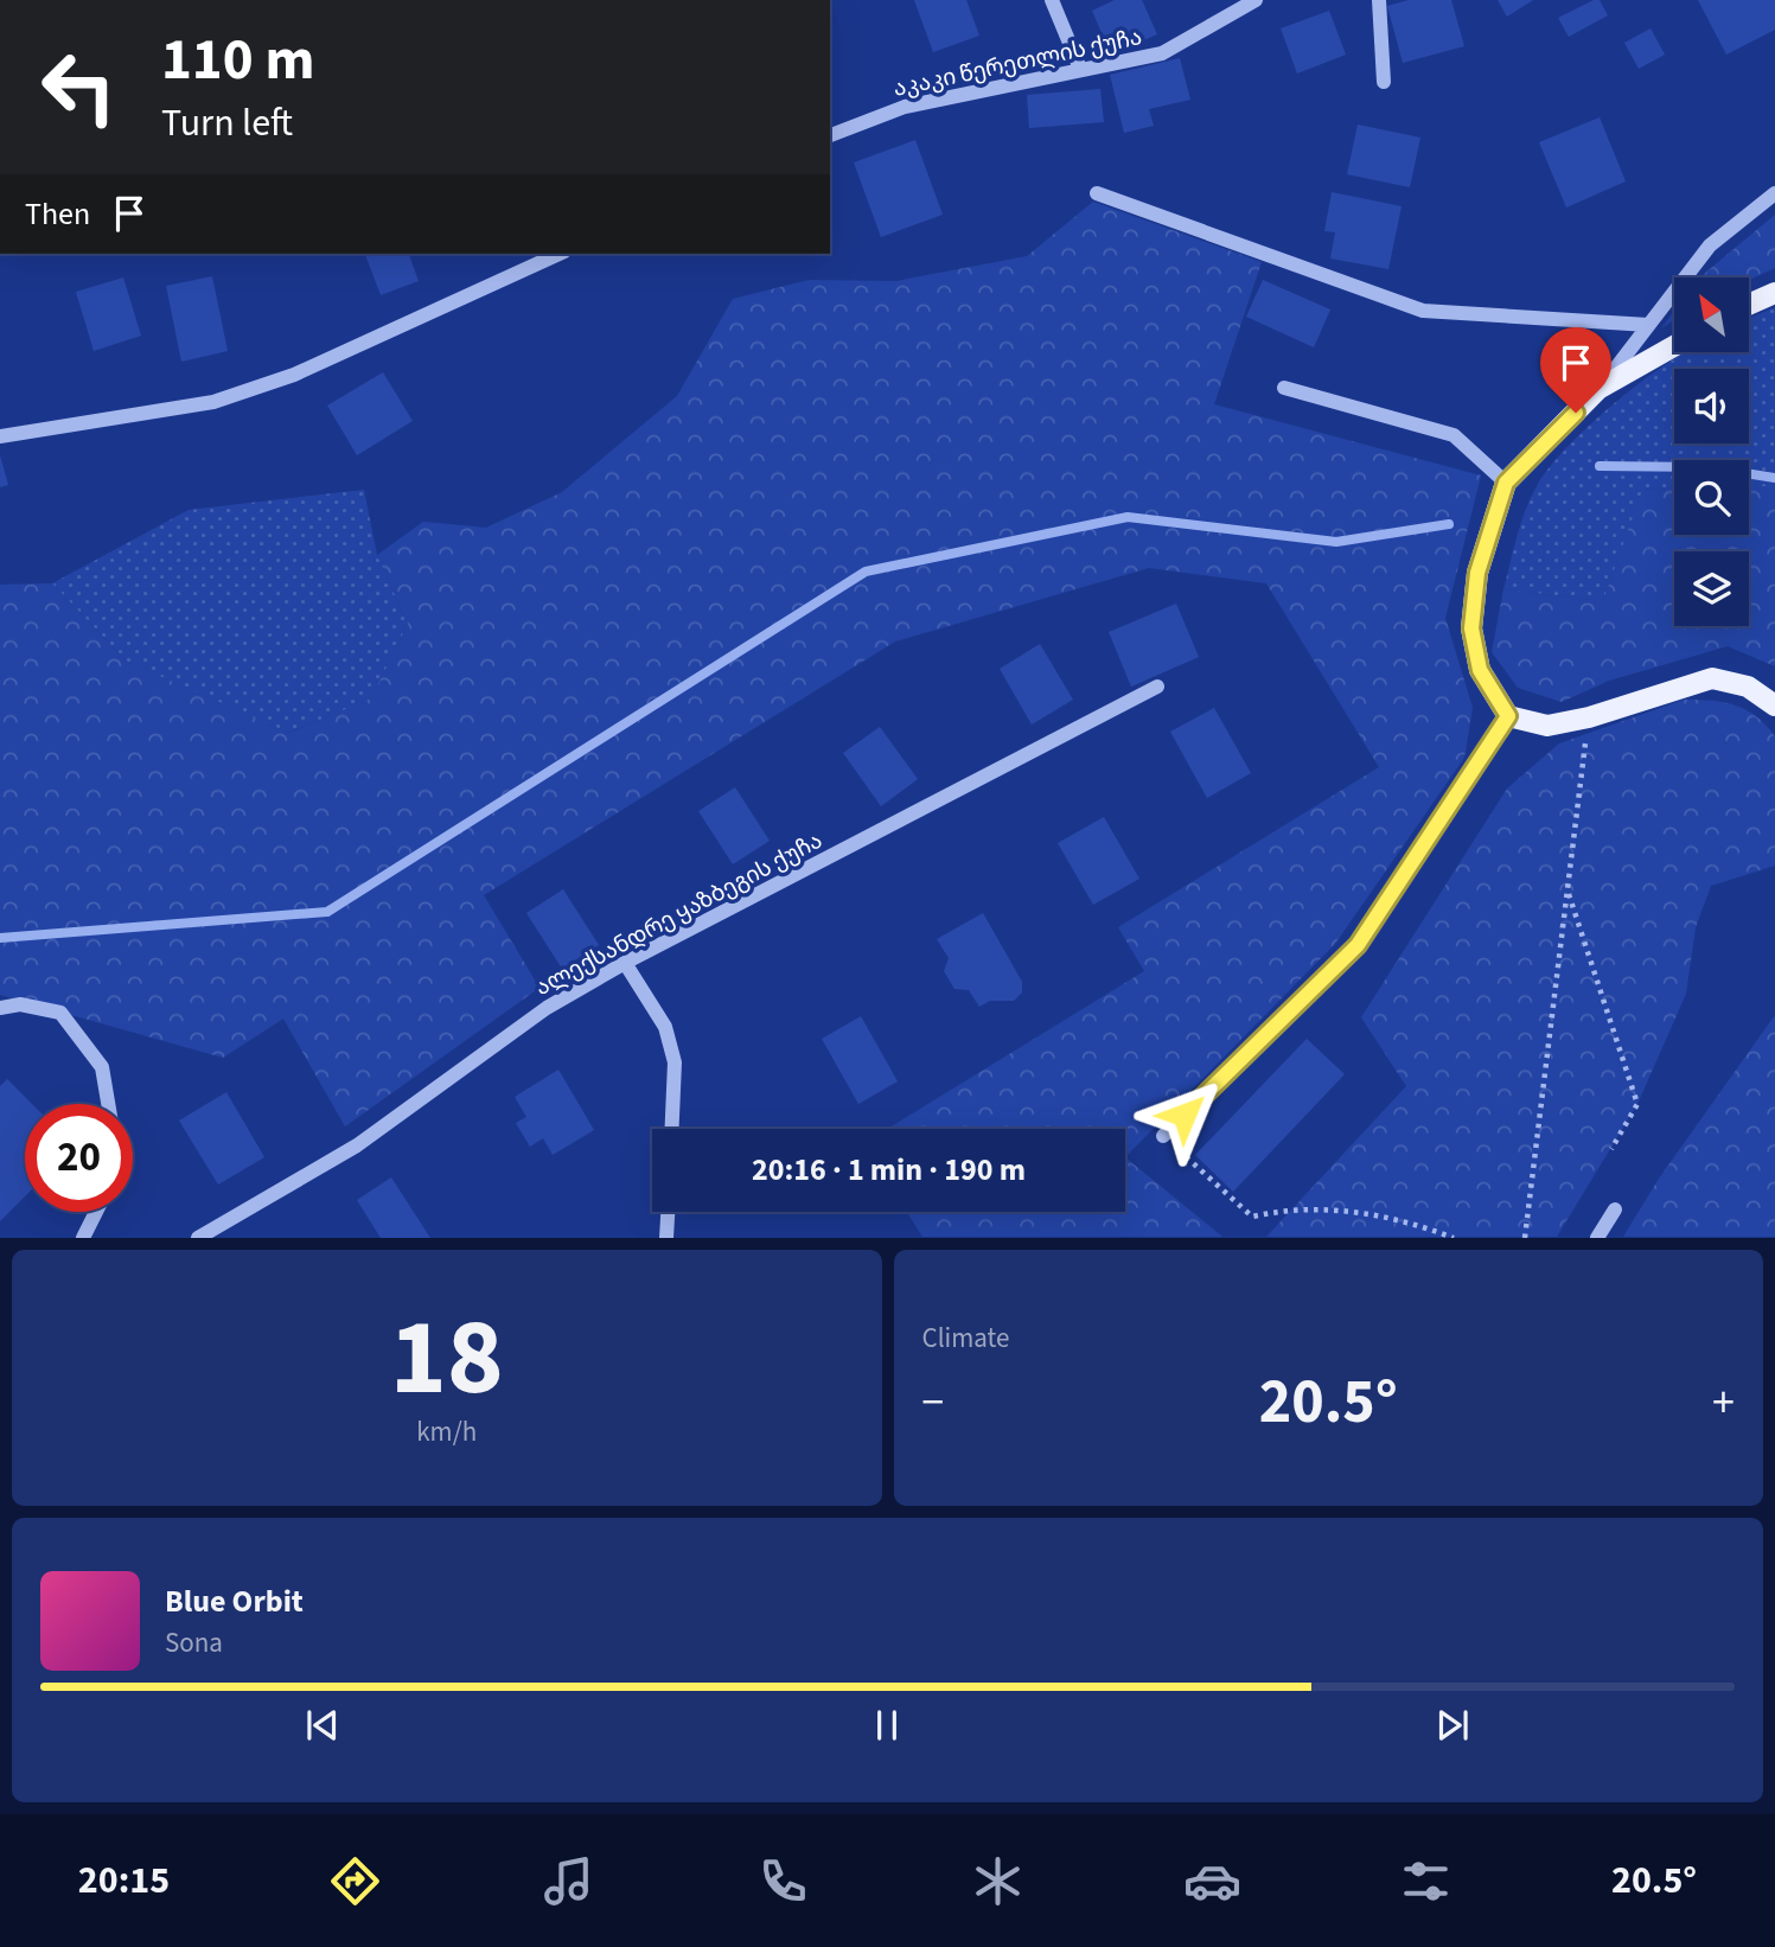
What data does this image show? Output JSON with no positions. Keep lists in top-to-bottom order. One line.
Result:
{"streets":{"street":["აკაკი წერეთლის ქუჩა","ალექსანდრე ყაზბეგის ქუჩა"]},"north":"top left","page":{"turn":["110 m","Turn left"],"then":"Then","limit":"20","trip":"20:16 · 1 min · 190 m","tile":[["18","km/h"],"Climate"],"heat":["−","20.5°","+"],"song":["Blue Orbit","Sona"],"tabs":["20:15","20.5°"]}}
